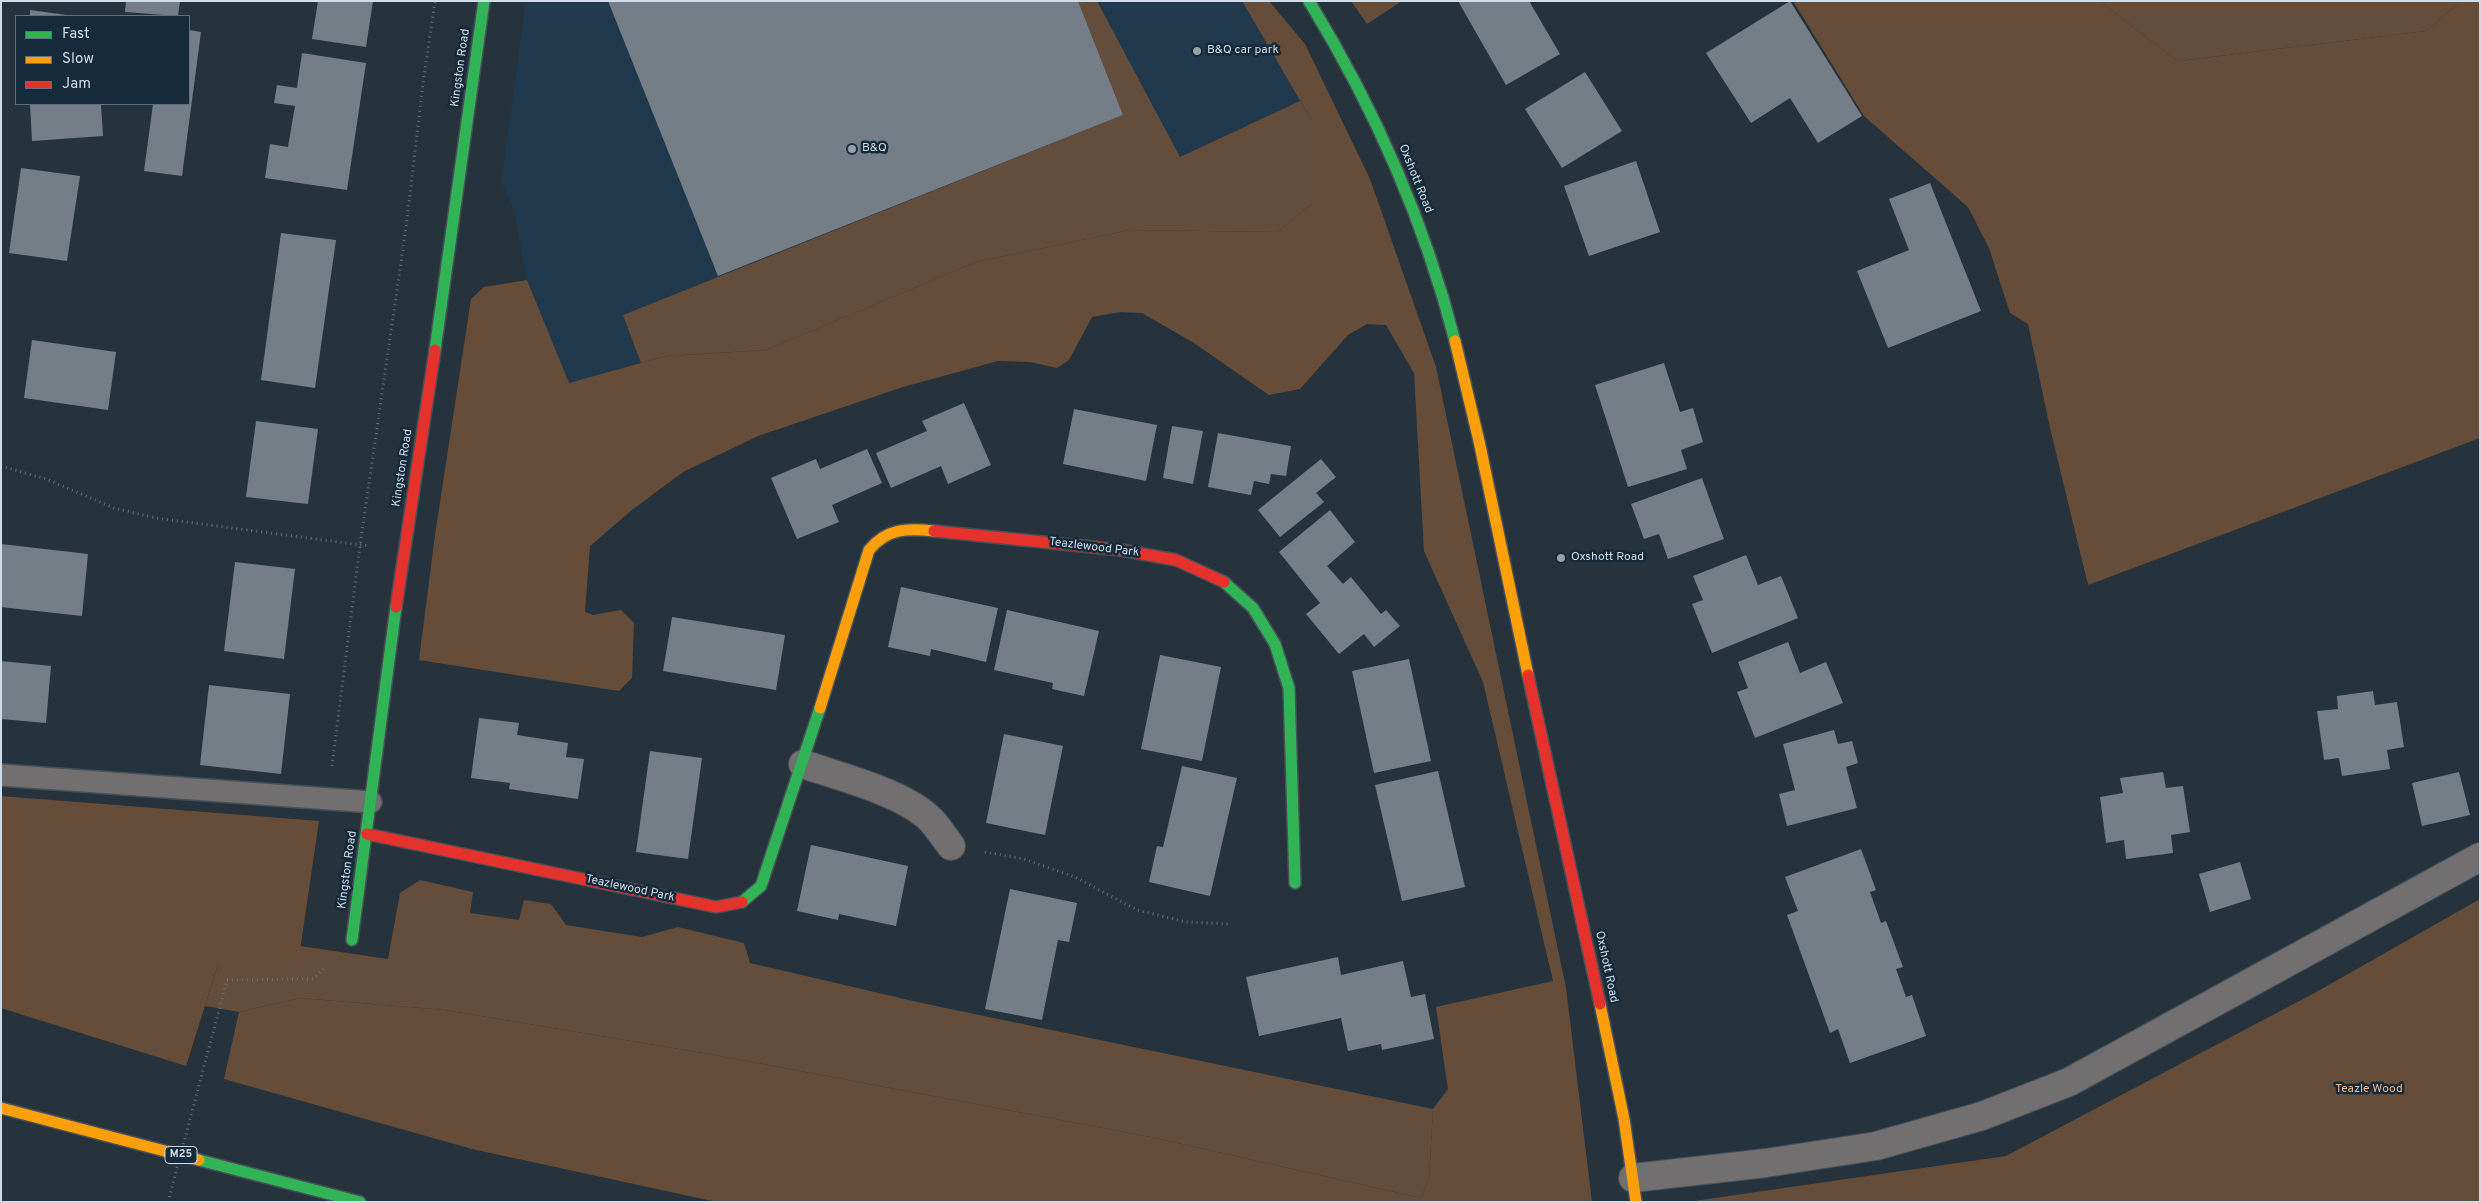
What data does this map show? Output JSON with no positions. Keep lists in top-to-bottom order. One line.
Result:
{"streets":{"main road":["Kingston Road","Oxshott Road","Teazlewood Park","M25"]},"crossings":[["Kingston Road","Teazlewood Park"]],"parks":["Teazle Wood"],"places":["B&Q car park","B&Q","Oxshott Road"],"legend":["Fast","Slow","Jam"]}
